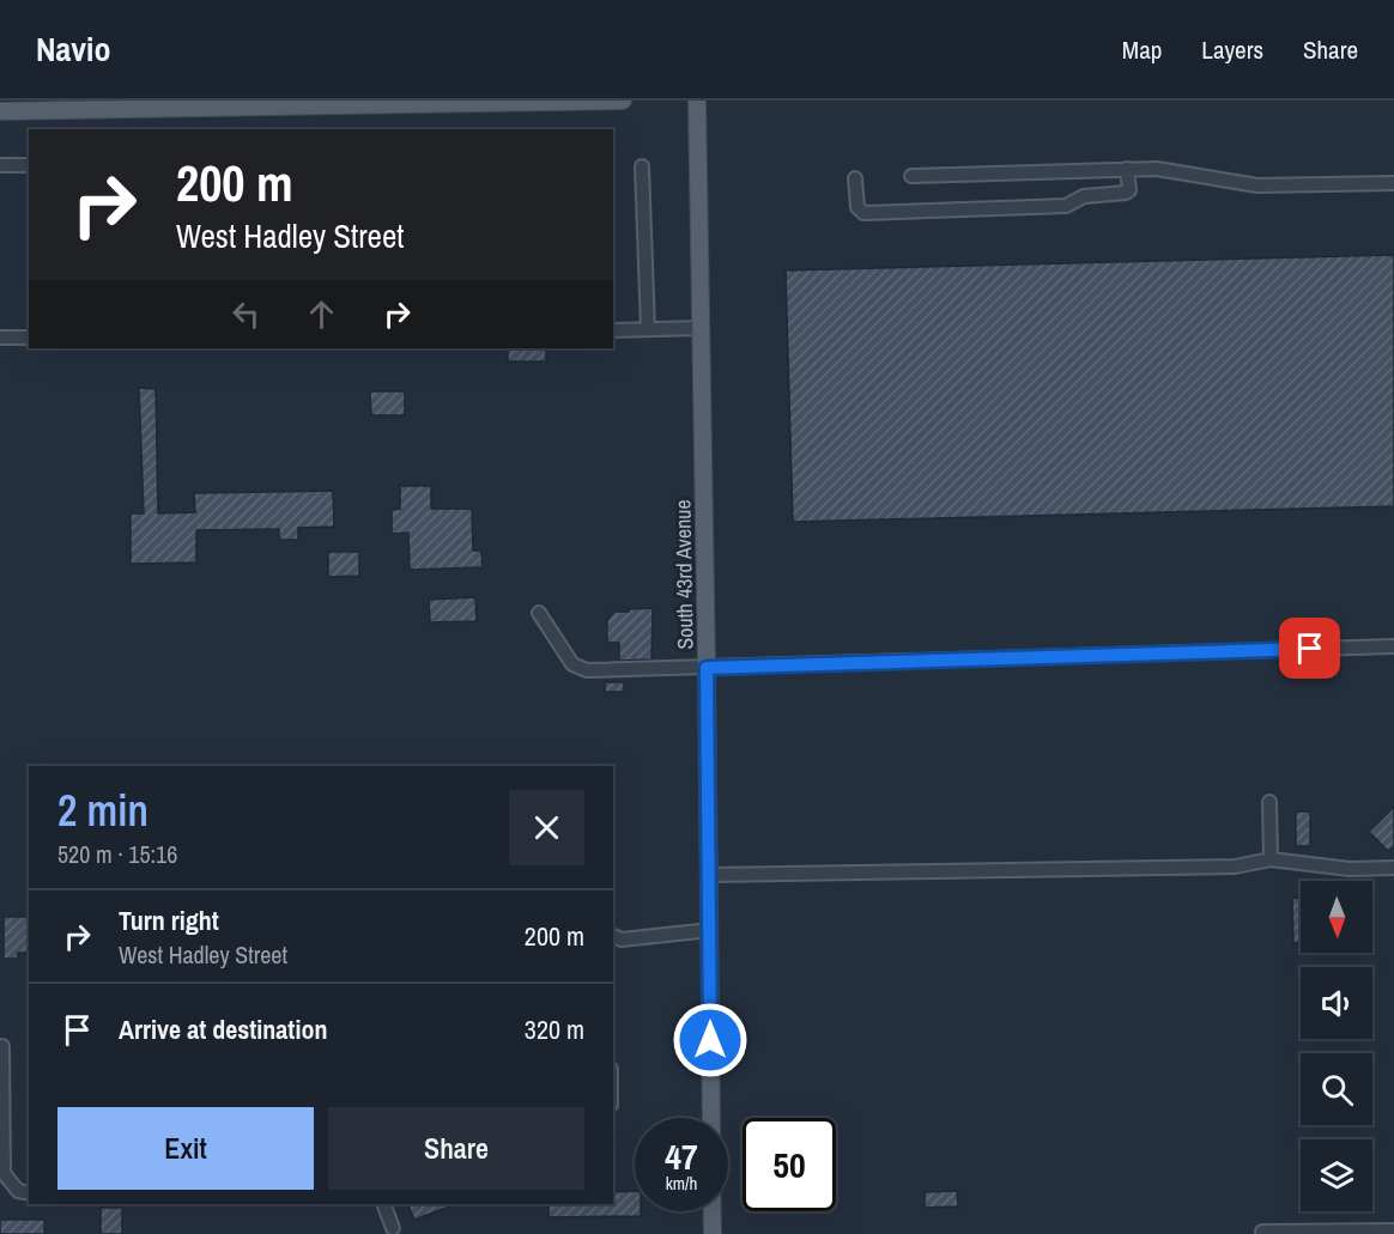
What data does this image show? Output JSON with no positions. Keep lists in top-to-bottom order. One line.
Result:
{"streets":{"main road":["South 43rd Avenue"]},"north":"bottom","page":{"header":"Navio","nav":["Map","Layers","Share"],"turn":["200 m","West Hadley Street"],"heading":["2 min","520 m · 15:16"],"list":[{"name":"Turn right","note":"West Hadley Street","value":"200 m"},{"name":"Arrive at destination","value":"320 m"}],"buttons":["Exit","Share"],"speed":"47 km/h","limit":"50"}}
